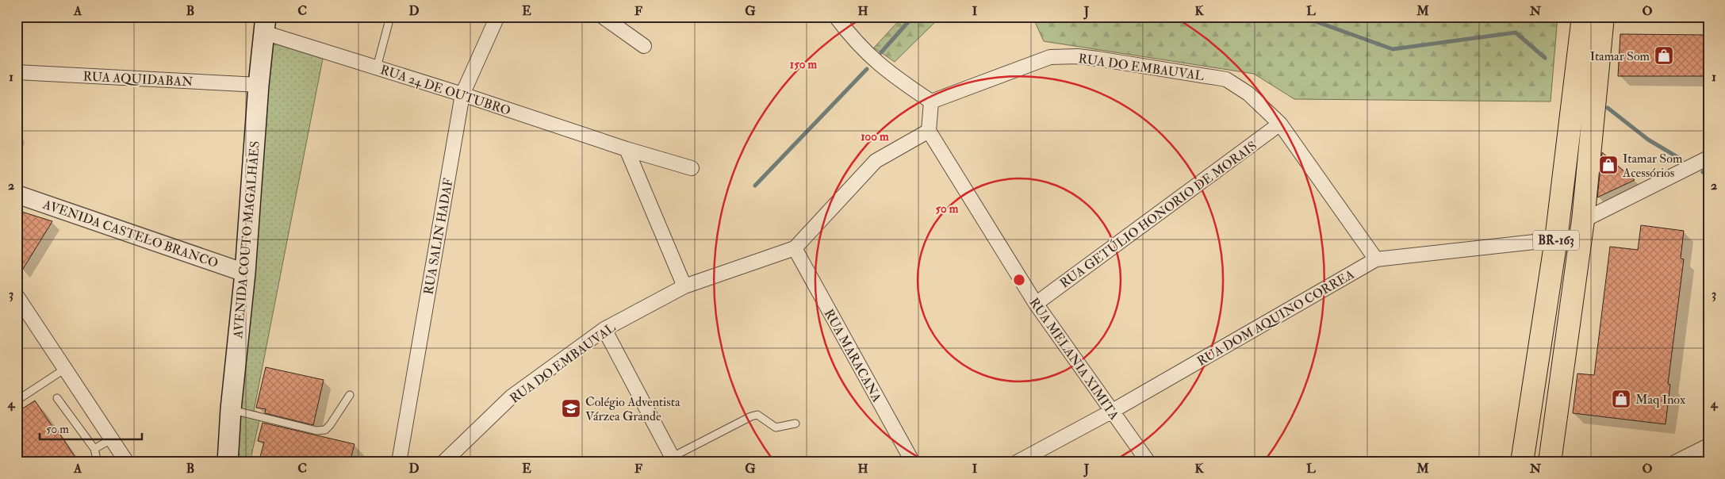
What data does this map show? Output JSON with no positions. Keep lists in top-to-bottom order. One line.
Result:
{"streets":{"main road":["AVENIDA COUTO MAGALHÃES","BR-163"],"street":["RUA DO EMBAUVAL","RUA AQUIDABAN","RUA 24 DE OUTUBRO","RUA GETÚLIO HONORIO DE MORAIS","AVENIDA CASTELO BRANCO","RUA SALIN HADAF","RUA DOM AQUINO CORREA","RUA MARACANA","RUA MELANIA XIMITA"]},"crossings":[["RUA DO EMBAUVAL","RUA GETÚLIO HONORIO DE MORAIS"],["RUA DO EMBAUVAL","RUA DOM AQUINO CORREA"],["RUA DO EMBAUVAL","RUA MARACANA"],["RUA DO EMBAUVAL","RUA MELANIA XIMITA"],["RUA AQUIDABAN","AVENIDA COUTO MAGALHÃES"],["RUA 24 DE OUTUBRO","RUA SALIN HADAF"],["RUA 24 DE OUTUBRO","AVENIDA COUTO MAGALHÃES"],["RUA GETÚLIO HONORIO DE MORAIS","RUA MELANIA XIMITA"],["AVENIDA CASTELO BRANCO","AVENIDA COUTO MAGALHÃES"],["BR-163","RUA DOM AQUINO CORREA"],["RUA DOM AQUINO CORREA","RUA MELANIA XIMITA"]],"places":{"shop":["Itamar Som","Itamar Som Acessórios","Maq Inox"],"school or university":["Colégio Adventista Várzea Grande"]},"scale_bar":"50 m","grid":{"columns":["A","B","C","D","E","F","G","H","I","J","K","L","M","N","O"],"rows":["1","2","3","4"]},"rings":["150 m","100 m","50 m"]}
